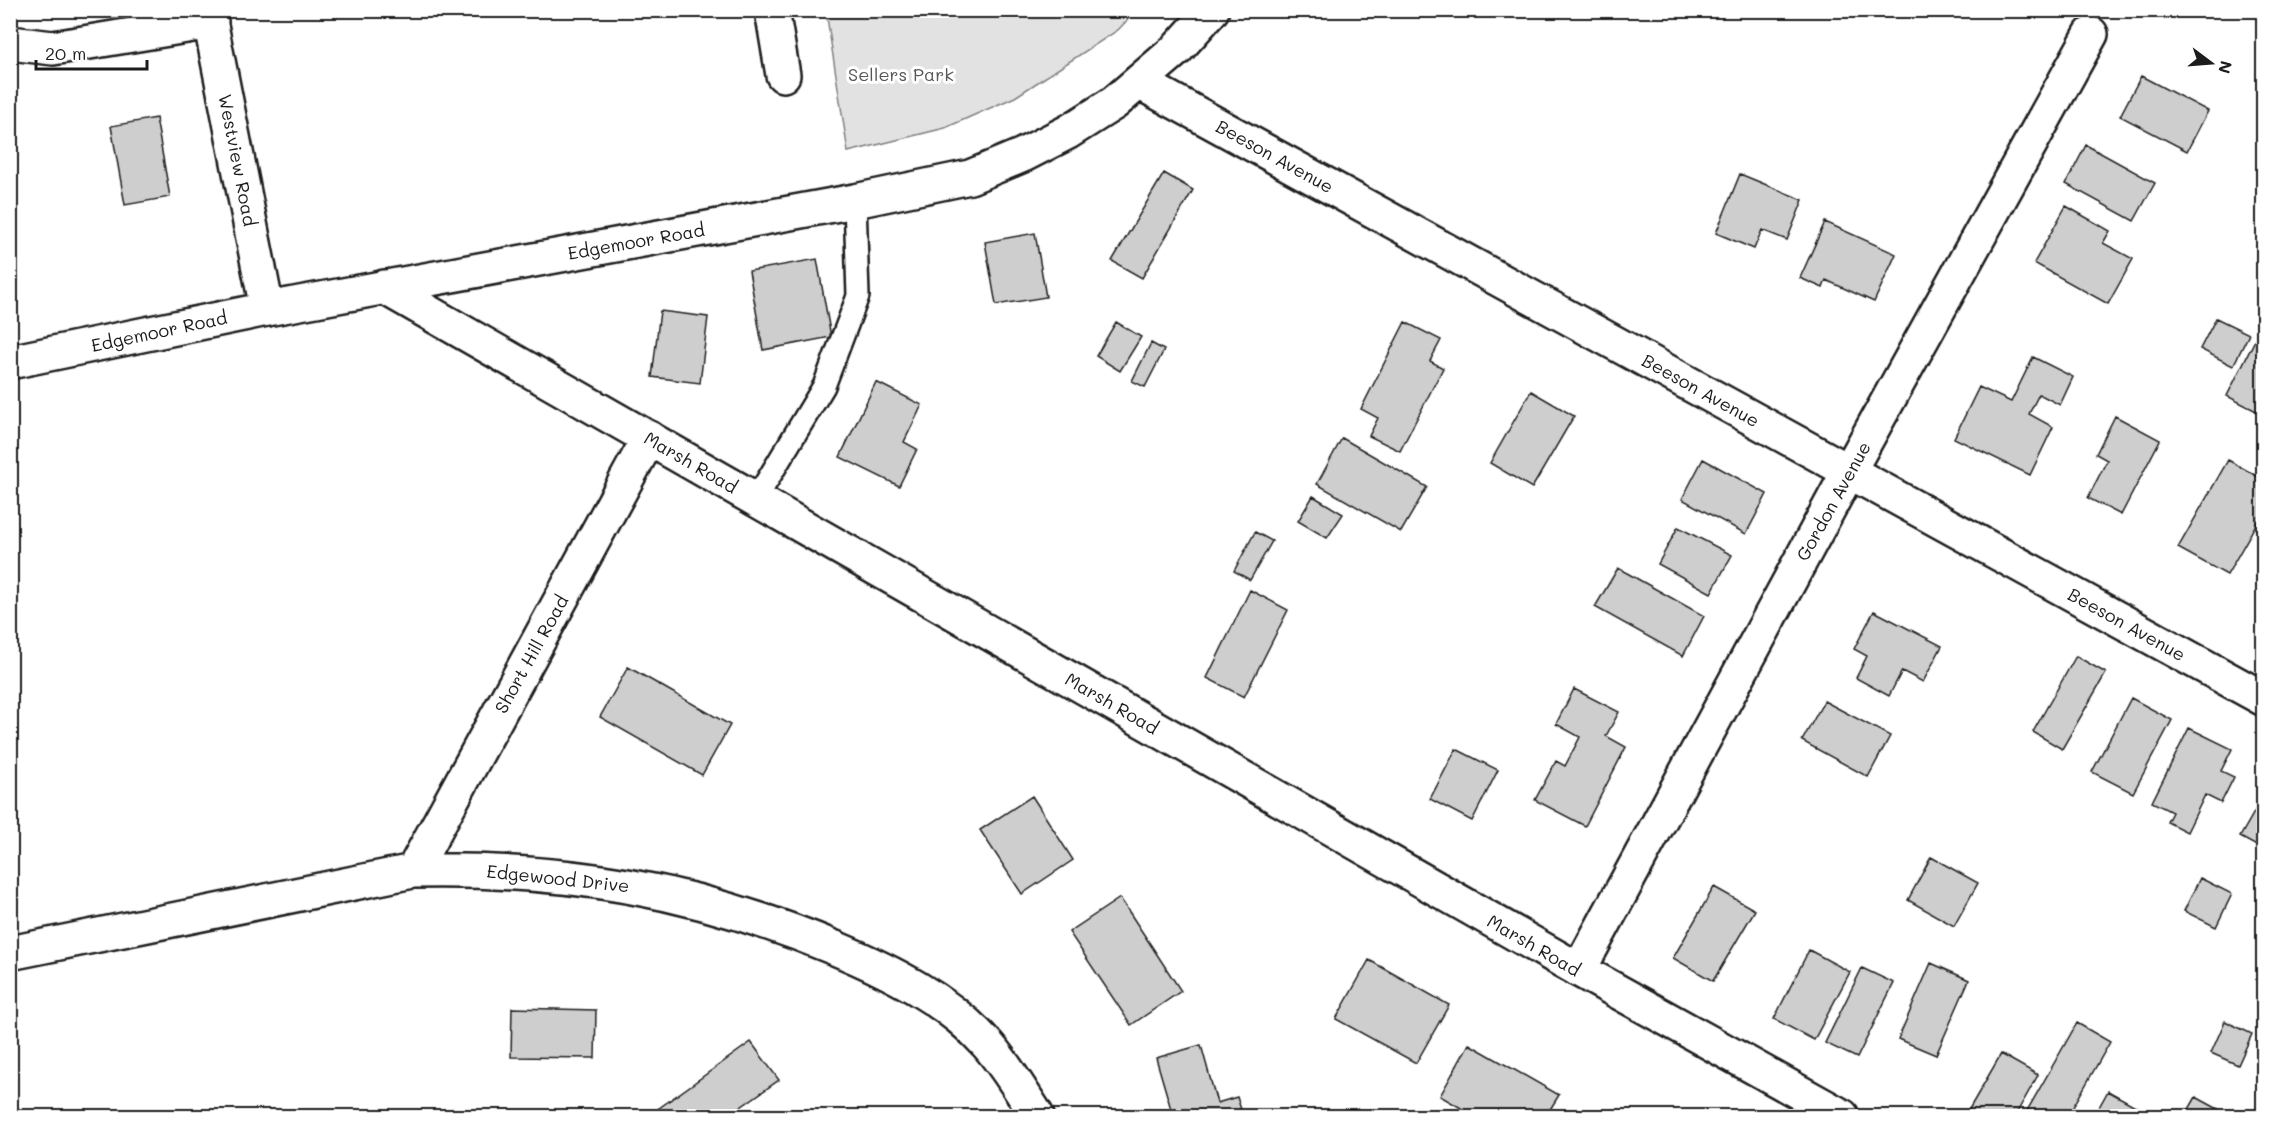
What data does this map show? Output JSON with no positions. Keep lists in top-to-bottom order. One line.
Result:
{"streets":{"street":["Beeson Avenue","Westview Road","Edgemoor Road","Marsh Road","Gordon Avenue","Short Hill Road","Edgewood Drive"]},"crossings":[["Beeson Avenue","Edgemoor Road"],["Beeson Avenue","Gordon Avenue"],["Westview Road","Edgemoor Road"],["Edgemoor Road","Marsh Road"],["Marsh Road","Gordon Avenue"],["Marsh Road","Short Hill Road"],["Short Hill Road","Edgewood Drive"]],"parks":["Sellers Park"],"scale_bar":"20 m","north":"right"}
